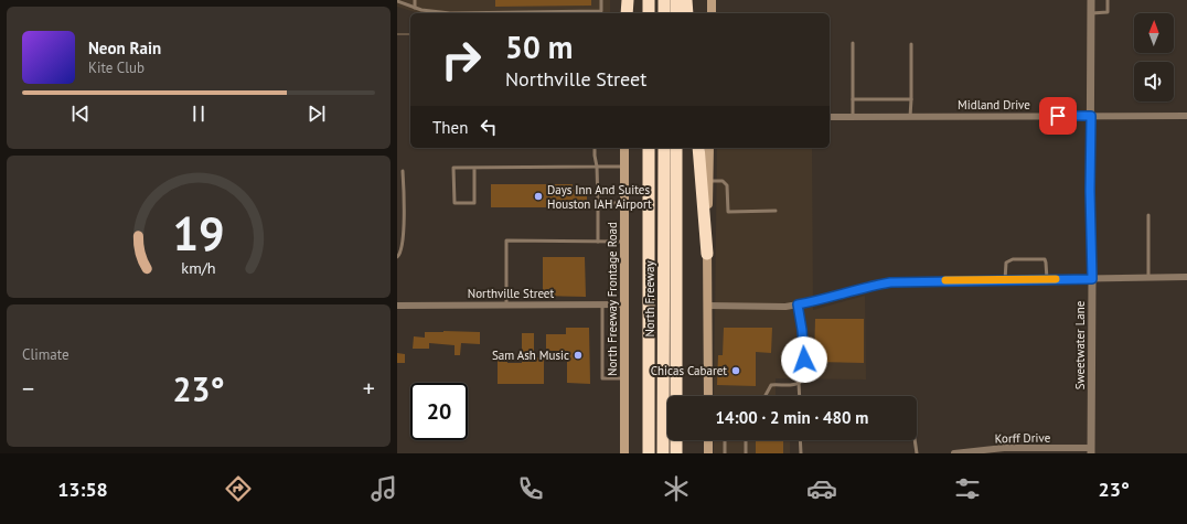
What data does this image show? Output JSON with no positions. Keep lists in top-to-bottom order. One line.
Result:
{"streets":{"highway":["North Freeway"],"main road":["North Freeway Frontage Road"],"street":["Midland Drive","Northville Street","Sweetwater Lane","Korff Drive"]},"crossings":[["Midland Drive","Sweetwater Lane"],["Northville Street","North Freeway Frontage Road"],["Sweetwater Lane","Korff Drive"]],"places":["Days Inn And Suites Houston IAH Airport","Sam Ash Music","Chicas Cabaret"],"north":"top","page":{"turn":["50 m","Northville Street"],"song":["Neon Rain","Kite Club"],"then":"Then","tile":"Climate","heat":["−","23°","+"],"limit":"20","trip":"14:00 · 2 min · 480 m","tabs":["13:58","23°"],"gauge":["19","km/h"]}}
